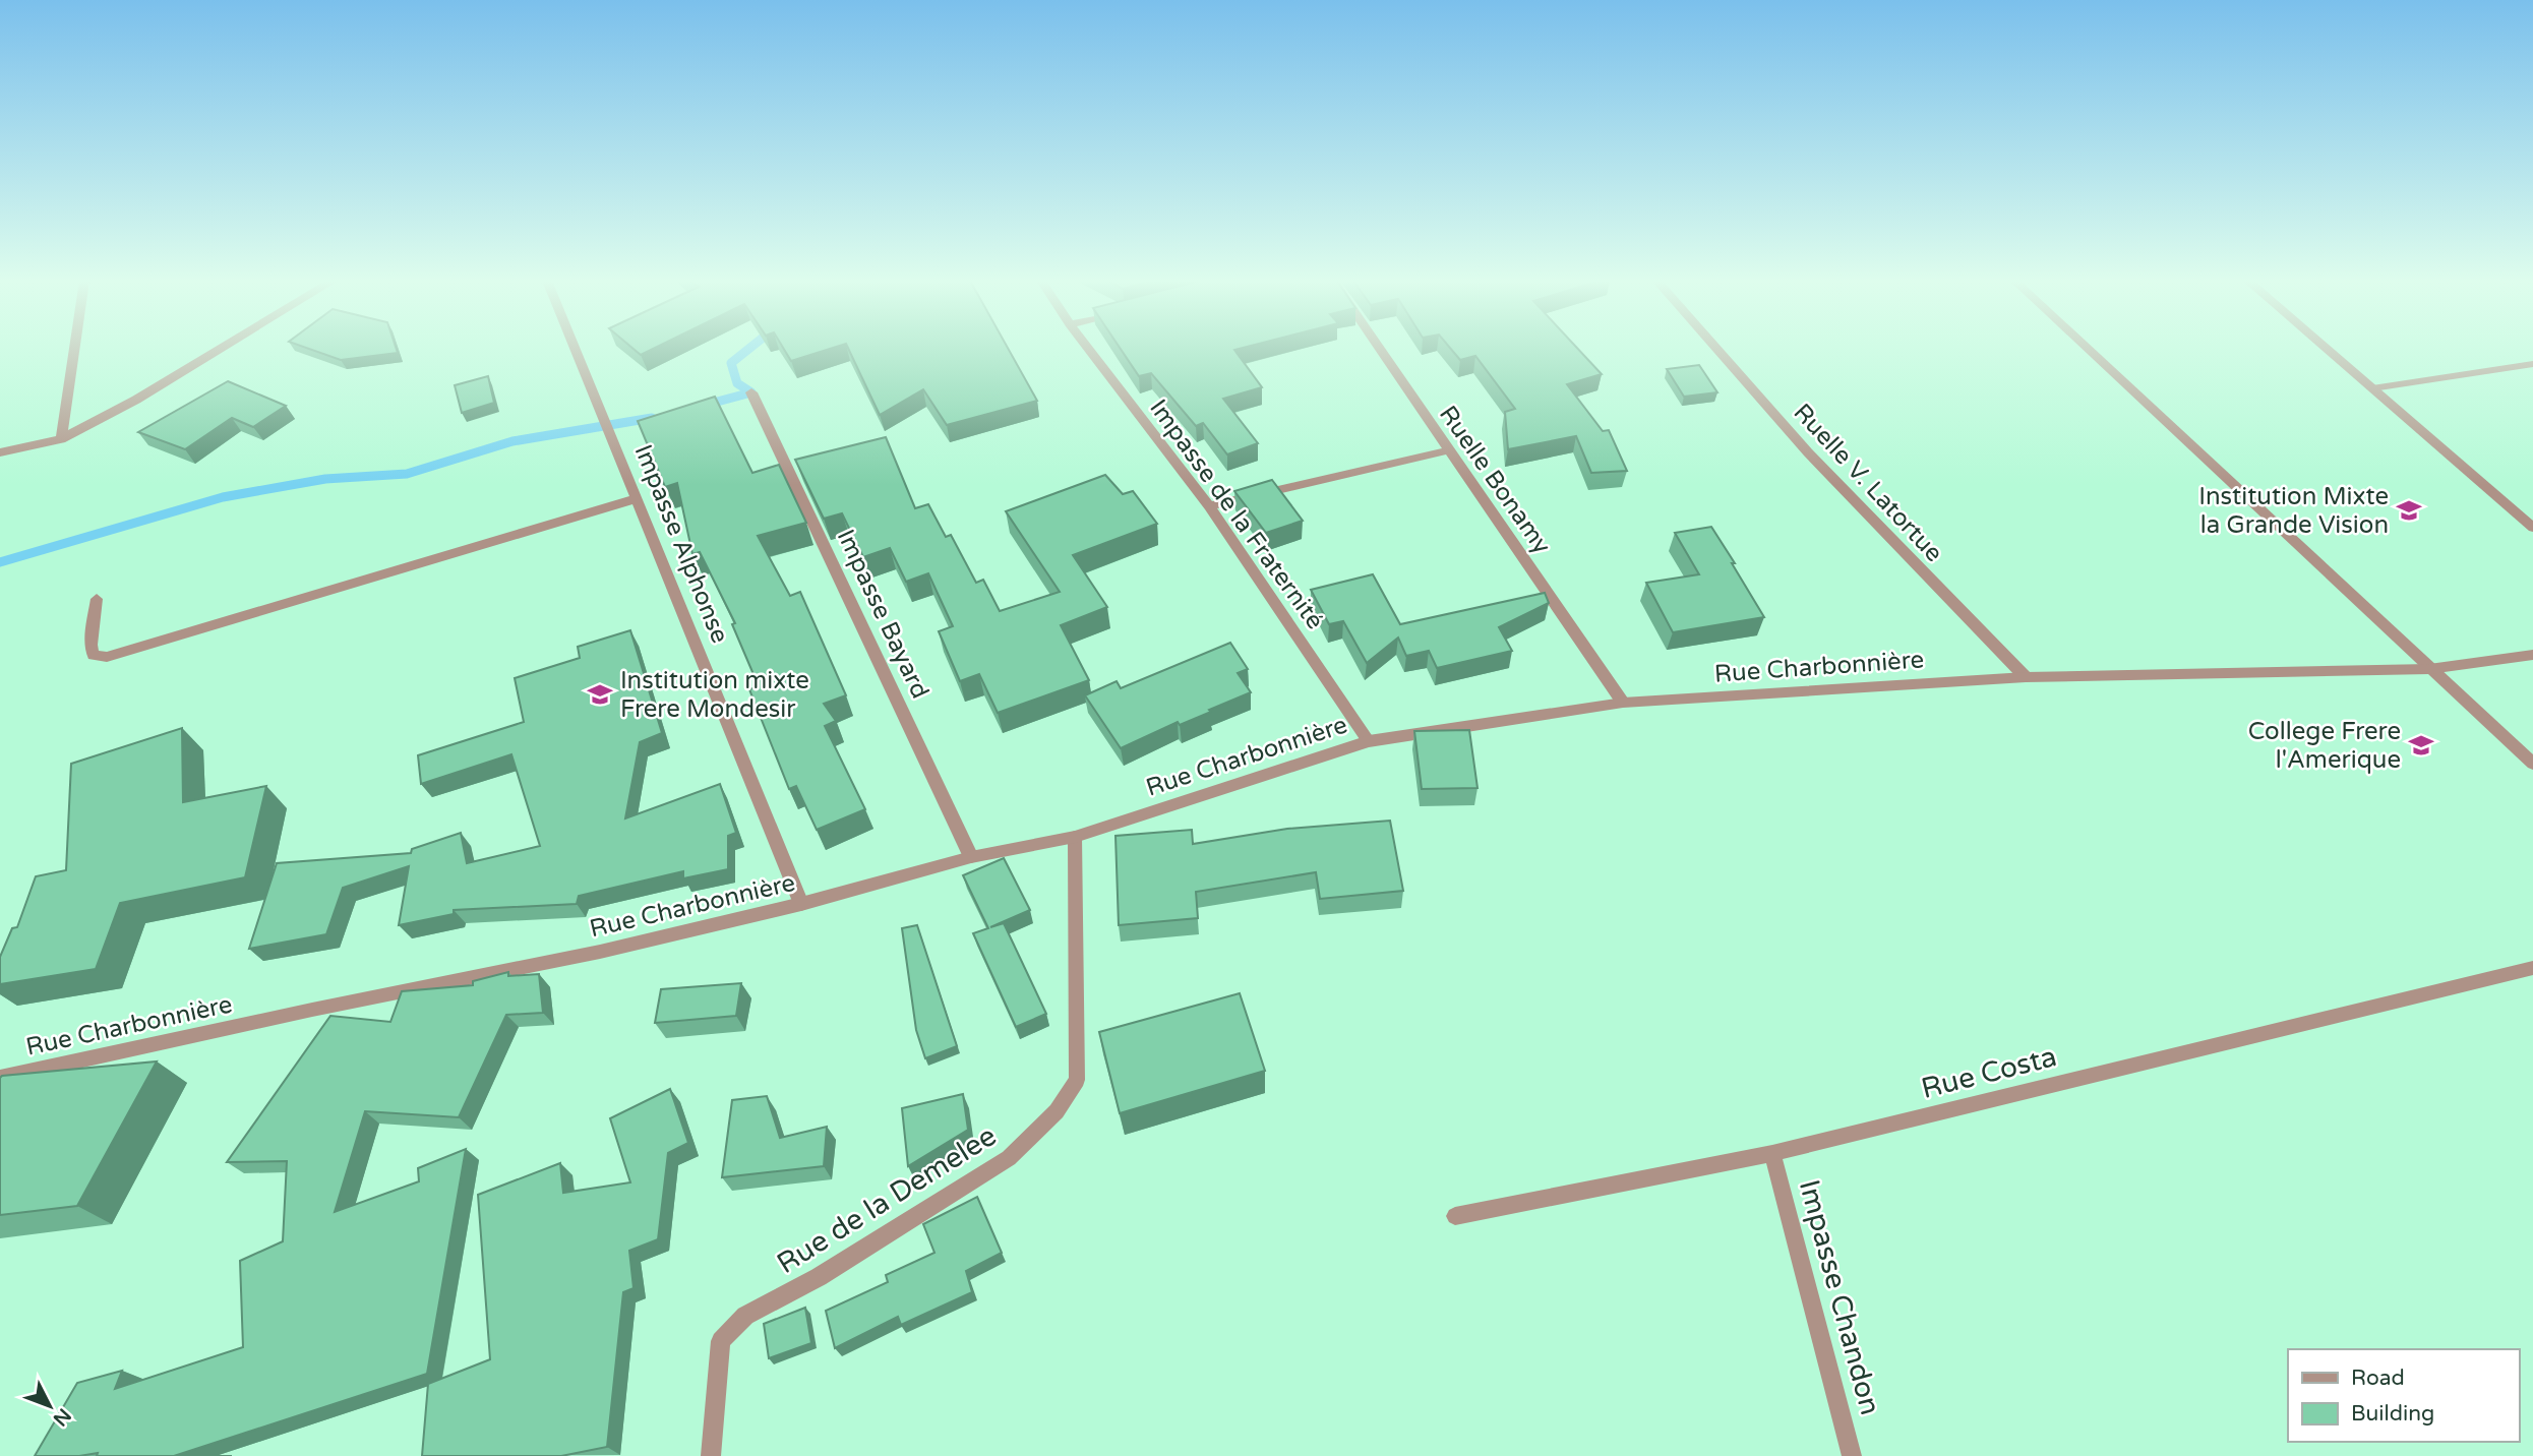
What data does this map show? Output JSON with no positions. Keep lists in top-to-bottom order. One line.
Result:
{"streets":{"street":["Ruelle Bonamy","Ruelle V. Latortue","Impasse de la Fraternité","Impasse Alphonse","Impasse Bayard","Rue Charbonnière","Rue Costa","Rue de la Demelee","Impasse Chandon"]},"crossings":[["Ruelle Bonamy","Rue Charbonnière"],["Ruelle V. Latortue","Rue Charbonnière"],["Impasse de la Fraternité","Rue Charbonnière"],["Impasse Alphonse","Rue Charbonnière"],["Impasse Bayard","Rue Charbonnière"],["Rue Charbonnière","Rue de la Demelee"],["Rue Costa","Impasse Chandon"]],"places":{"school or university":["Institution Mixte la Grande Vision","Institution mixte Frere Mondesir","College Frere l'Amerique"]},"legend":["Road","Building"],"north":"bottom right"}
